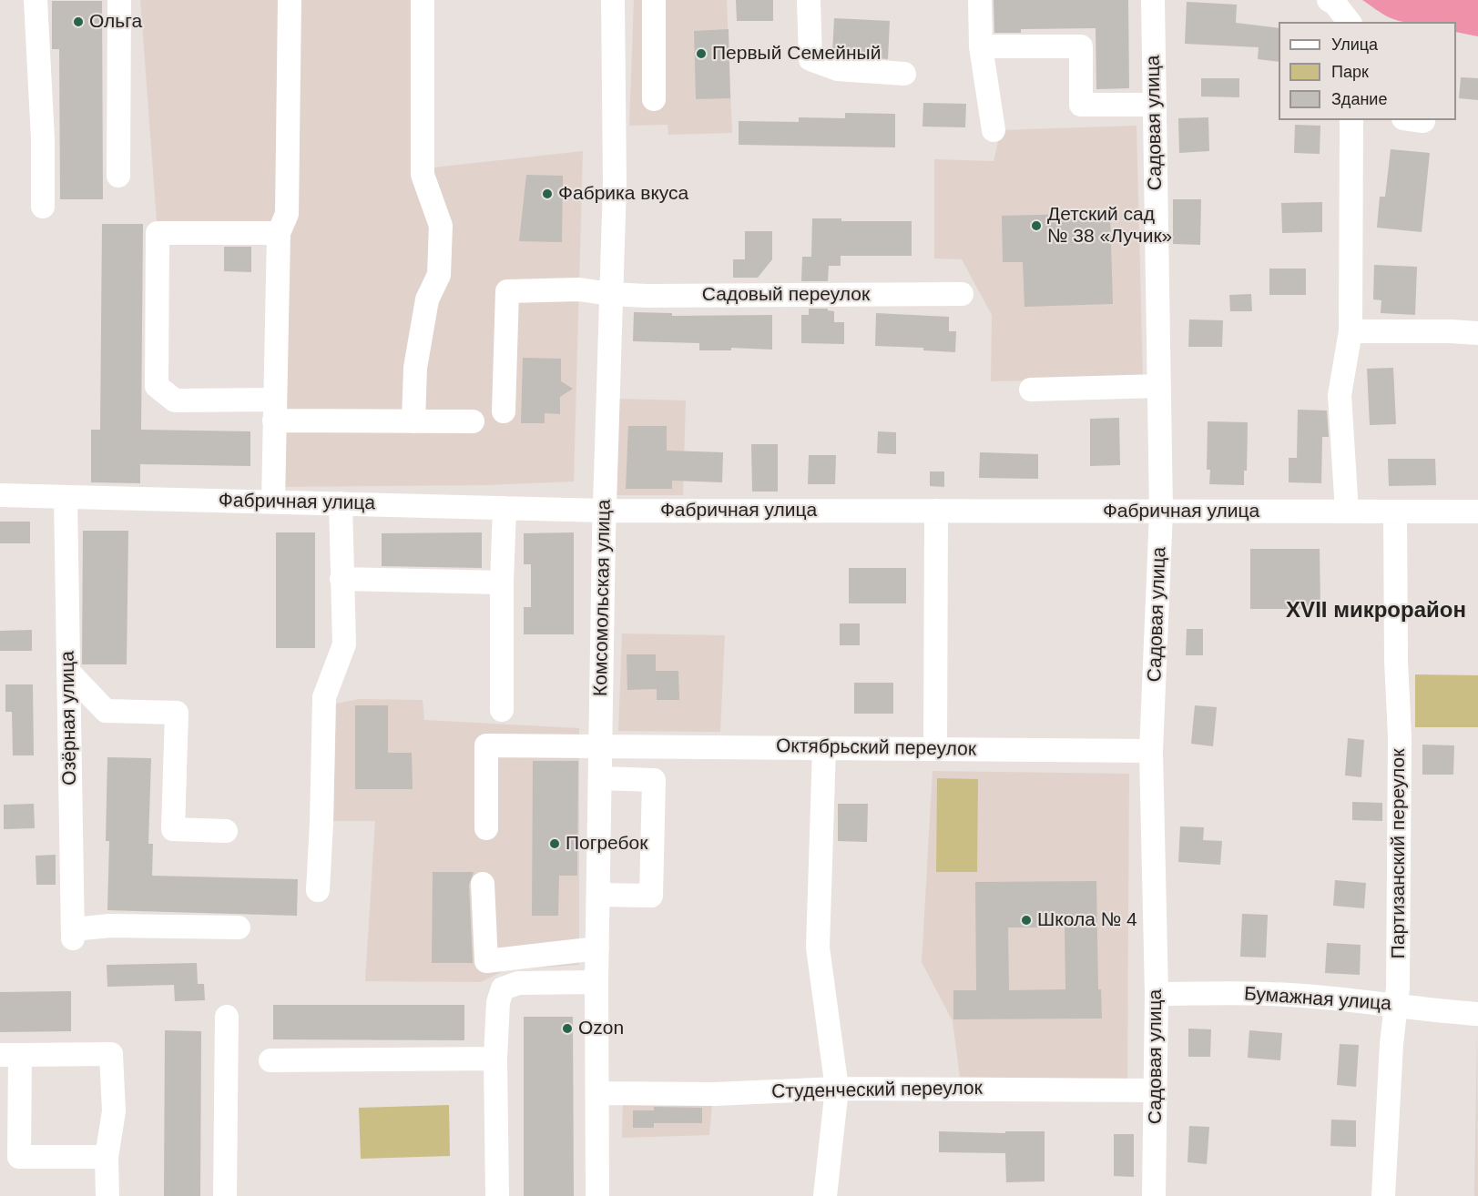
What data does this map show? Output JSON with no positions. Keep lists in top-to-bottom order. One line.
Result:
{"streets":{"street":["Садовая улица","Садовый переулок","Фабричная улица","Комсомольская улица","Озёрная улица","Октябрьский переулок","Партизанский переулок","Бумажная улица","Студенческий переулок"]},"crossings":[["Садовая улица","Фабричная улица"],["Садовая улица","Октябрьский переулок"],["Садовая улица","Бумажная улица"],["Садовая улица","Студенческий переулок"],["Садовый переулок","Комсомольская улица"],["Фабричная улица","Комсомольская улица"],["Фабричная улица","Озёрная улица"],["Фабричная улица","Партизанский переулок"],["Комсомольская улица","Октябрьский переулок"],["Комсомольская улица","Студенческий переулок"],["Партизанский переулок","Бумажная улица"]],"districts":["XVII микрорайон"],"places":["Ольга","Первый Семейный","Фабрика вкуса","Детский сад № 38 «Лучик»","Погребок","Школа № 4","Ozon"],"legend":["Улица","Парк","Здание"]}
